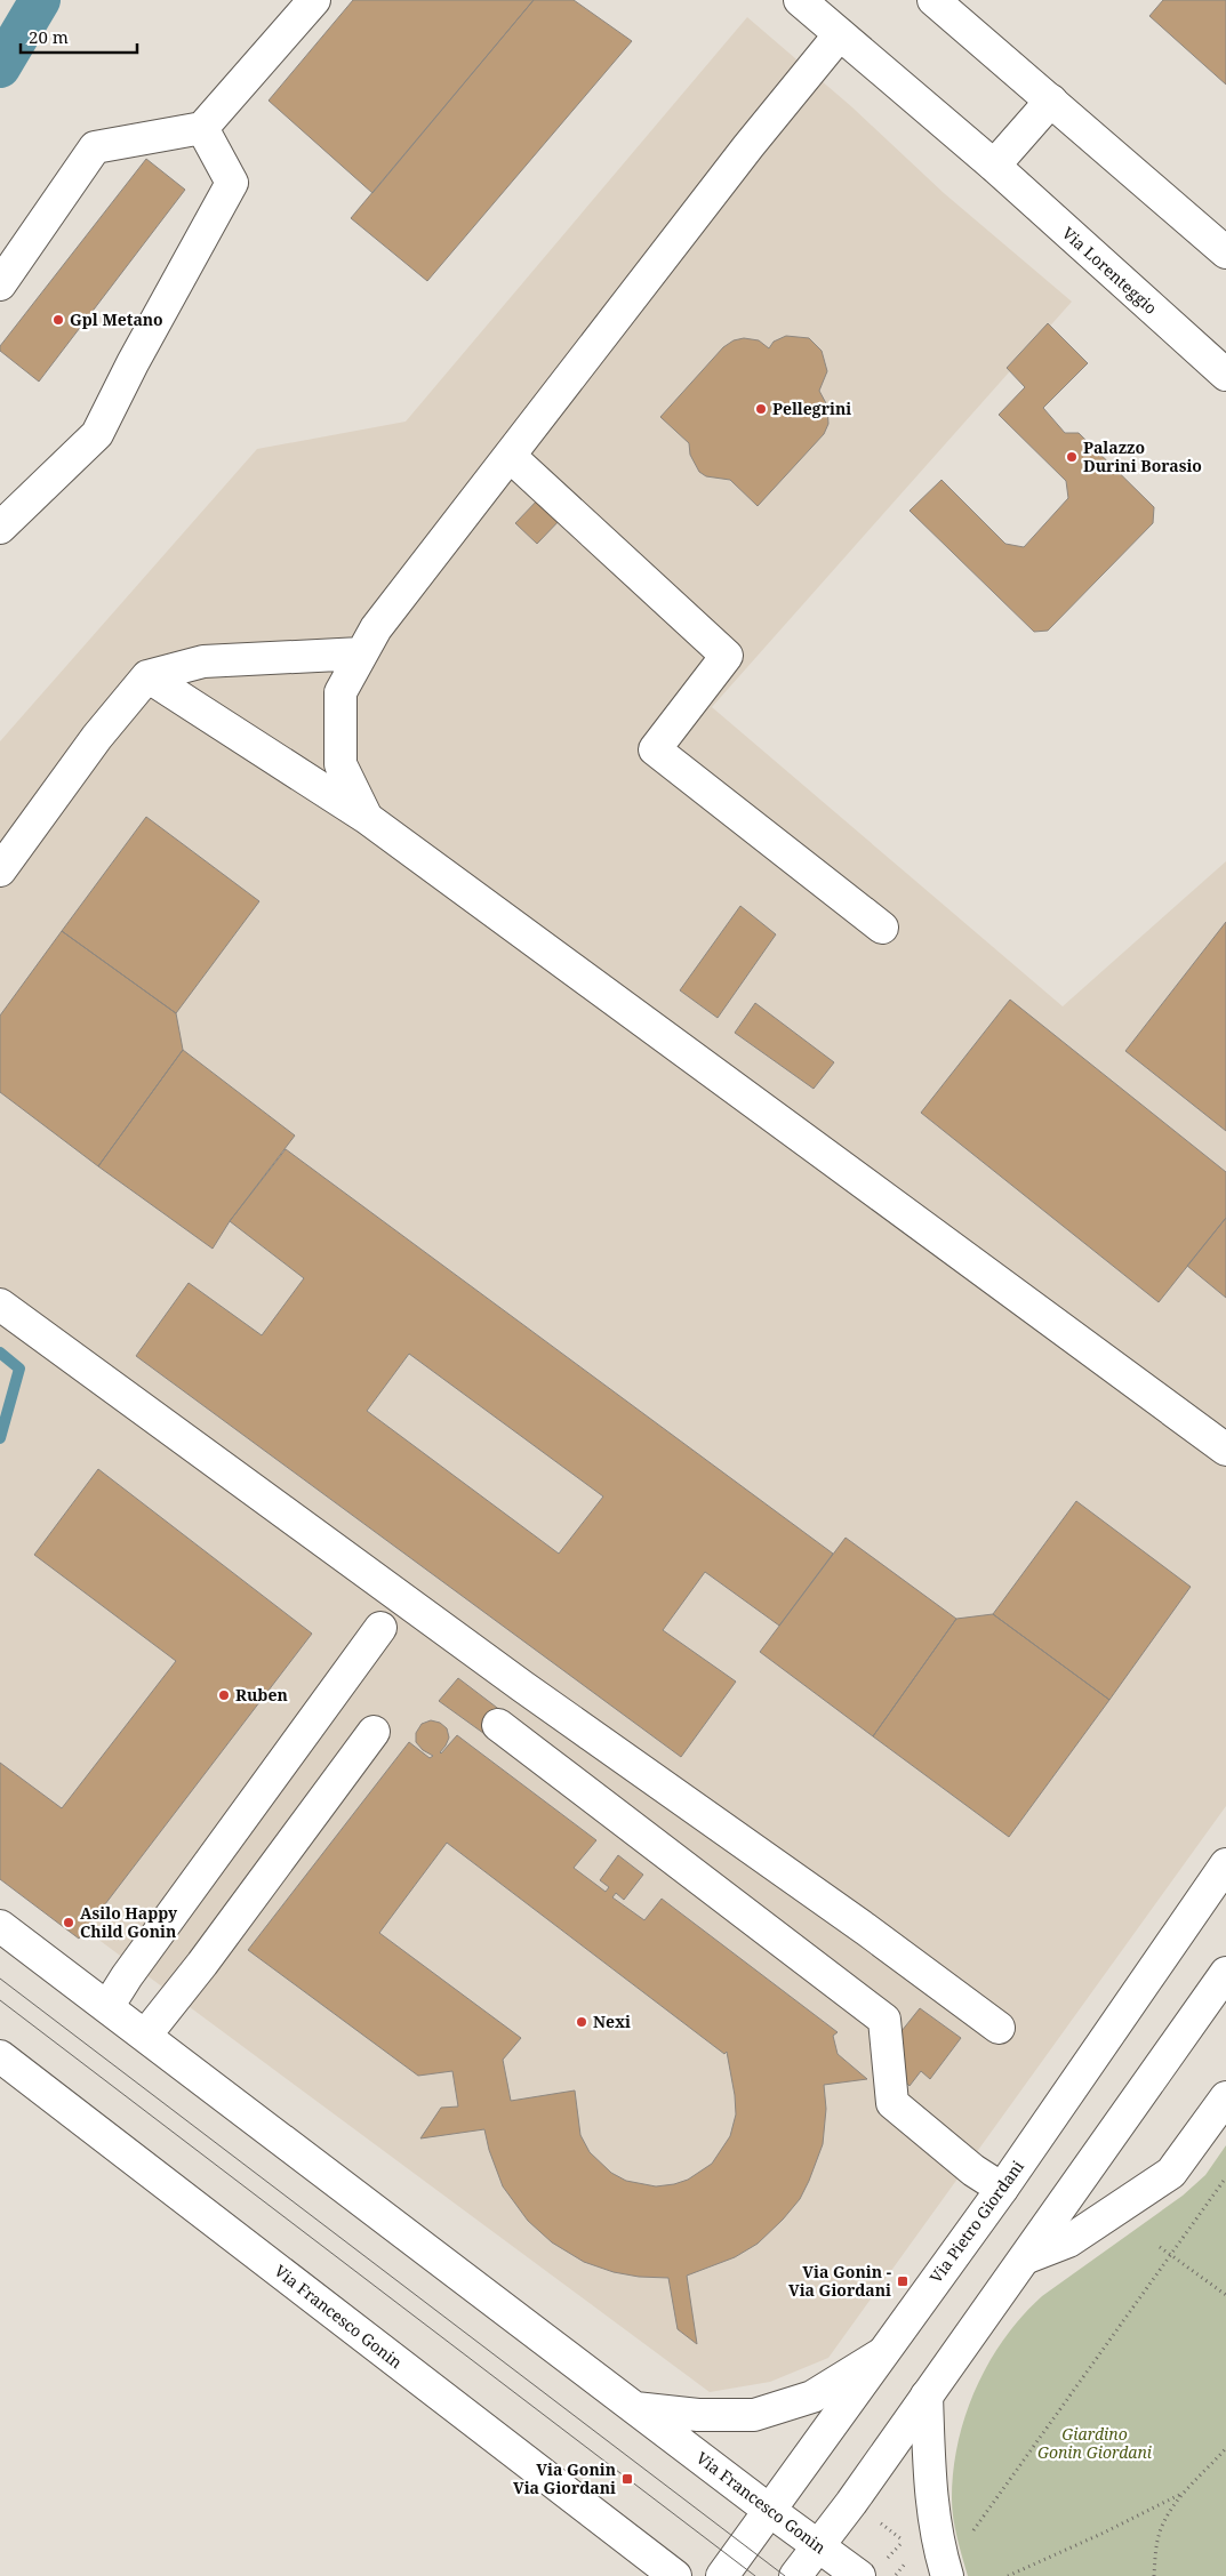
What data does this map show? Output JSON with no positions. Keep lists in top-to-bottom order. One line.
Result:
{"streets":{"main road":["Via Lorenteggio","Via Pietro Giordani","Via Francesco Gonin"]},"crossings":[["Via Pietro Giordani","Via Francesco Gonin"]],"parks":["Giardino Gonin Giordani"],"places":{"other":["Gpl Metano","Pellegrini","Palazzo Durini Borasio","Ruben","Asilo Happy Child Gonin","Nexi"],"transit":["Via Gonin - Via Giordani","Via Gonin Via Giordani"]},"scale_bar":"20 m"}
